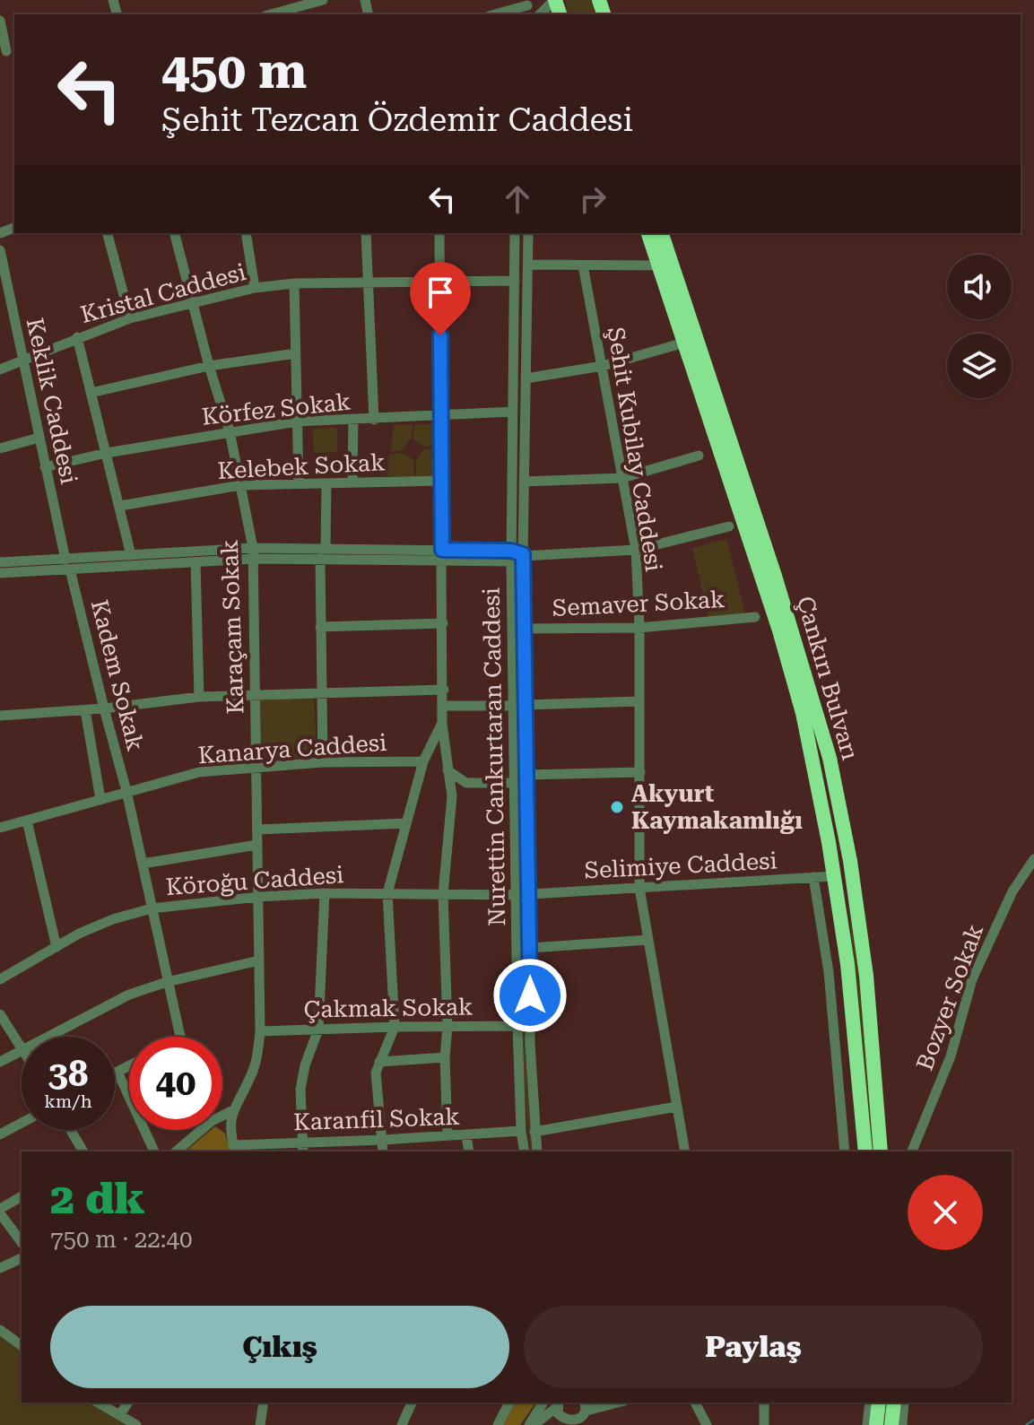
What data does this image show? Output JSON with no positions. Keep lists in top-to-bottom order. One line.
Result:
{"streets":{"highway":["Çankırı Bulvarı"],"street":["Kristal Caddesi","Keklik Caddesi","Körfez Sokak","Şehit Kubilay Caddesi","Kelebek Sokak","Semaver Sokak","Karaçam Sokak","Kadem Sokak","Kanarya Caddesi","Nurettin Cankurtaran Caddesi","Selimiye Caddesi","Köroğu Caddesi","Bozyer Sokak","Çakmak Sokak","Karanfil Sokak"]},"crossings":[["Kristal Caddesi","Keklik Caddesi"],["Kristal Caddesi","Karaçam Sokak"],["Kristal Caddesi","Nurettin Cankurtaran Caddesi"],["Keklik Caddesi","Körfez Sokak"],["Keklik Caddesi","Kadem Sokak"],["Körfez Sokak","Karaçam Sokak"],["Körfez Sokak","Nurettin Cankurtaran Caddesi"],["Şehit Kubilay Caddesi","Semaver Sokak"],["Şehit Kubilay Caddesi","Selimiye Caddesi"],["Kelebek Sokak","Karaçam Sokak"],["Semaver Sokak","Nurettin Cankurtaran Caddesi"],["Karaçam Sokak","Kanarya Caddesi"],["Karaçam Sokak","Köroğu Caddesi"],["Karaçam Sokak","Çakmak Sokak"],["Kadem Sokak","Kanarya Caddesi"],["Kadem Sokak","Köroğu Caddesi"],["Çankırı Bulvarı","Selimiye Caddesi"],["Nurettin Cankurtaran Caddesi","Selimiye Caddesi"],["Nurettin Cankurtaran Caddesi","Köroğu Caddesi"],["Nurettin Cankurtaran Caddesi","Çakmak Sokak"],["Nurettin Cankurtaran Caddesi","Karanfil Sokak"],["Selimiye Caddesi","Köroğu Caddesi"]],"places":["Akyurt Kaymakamlığı"],"page":{"turn":["450 m","Şehit Tezcan Özdemir Caddesi"],"speed":"38 km/h","limit":"40","heading":["2 dk","750 m · 22:40"],"buttons":["Çıkış","Paylaş"]}}
